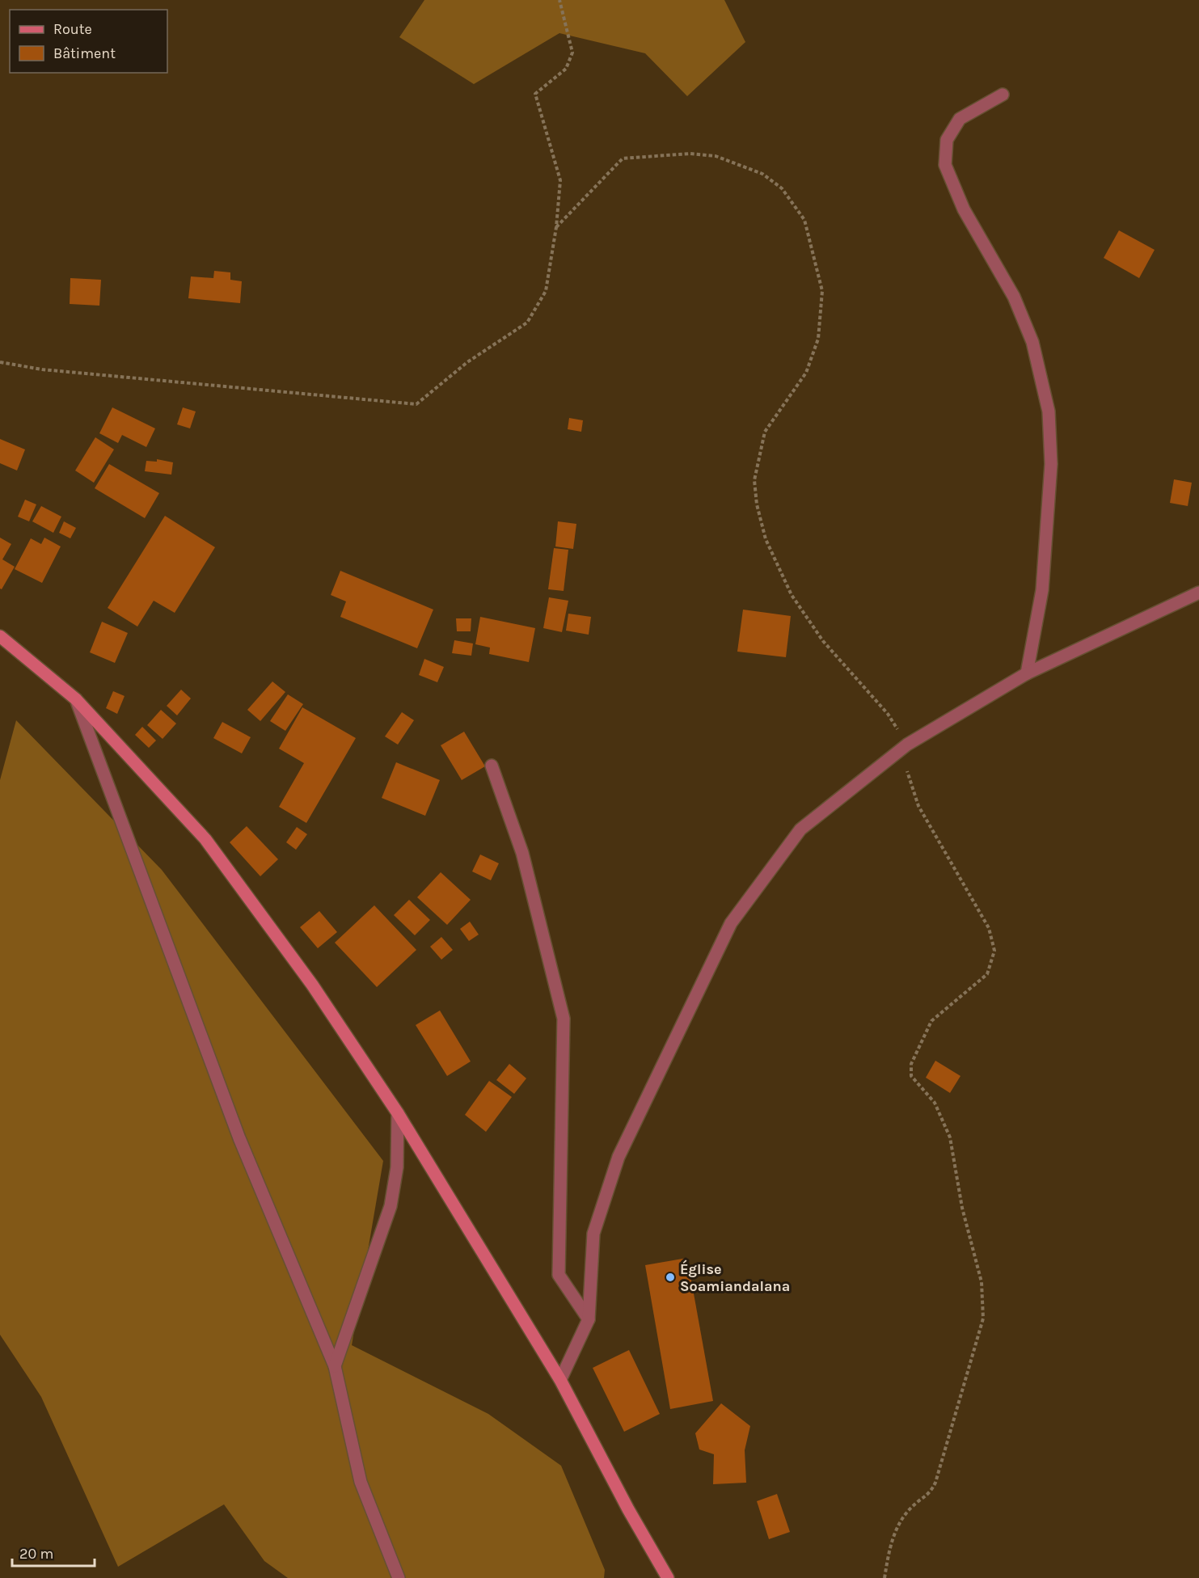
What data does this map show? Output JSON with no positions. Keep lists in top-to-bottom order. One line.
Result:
{"places":["Église Soamiandalana"],"legend":["Route","Bâtiment"],"scale_bar":"20 m"}
